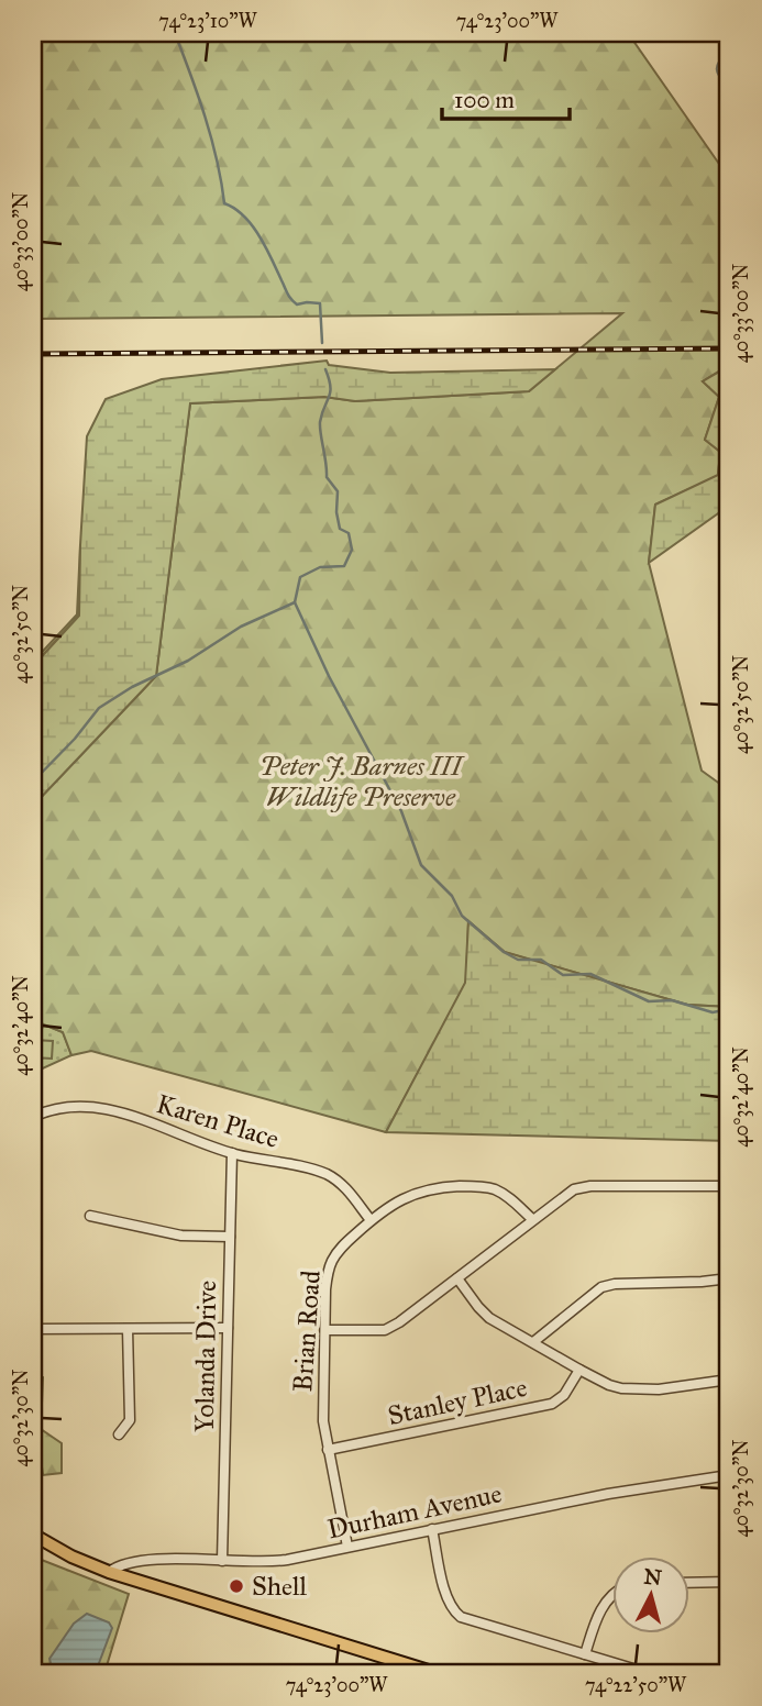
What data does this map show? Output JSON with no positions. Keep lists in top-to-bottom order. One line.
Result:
{"streets":{"street":["Karen Place","Brian Road","Yolanda Drive","Stanley Place","Durham Avenue"]},"crossings":[["Karen Place","Brian Road"],["Karen Place","Yolanda Drive"],["Brian Road","Stanley Place"],["Brian Road","Durham Avenue"],["Yolanda Drive","Durham Avenue"]],"parks":["Peter J. Barnes III Wildlife Preserve"],"places":["Shell"],"scale_bar":"100 m","north":"top","coordinates":["74°23'10\"W","74°23'00\"W","40°33'00\"N","40°32'50\"N","40°32'40\"N","40°32'30\"N","74°22'50\"W"]}
